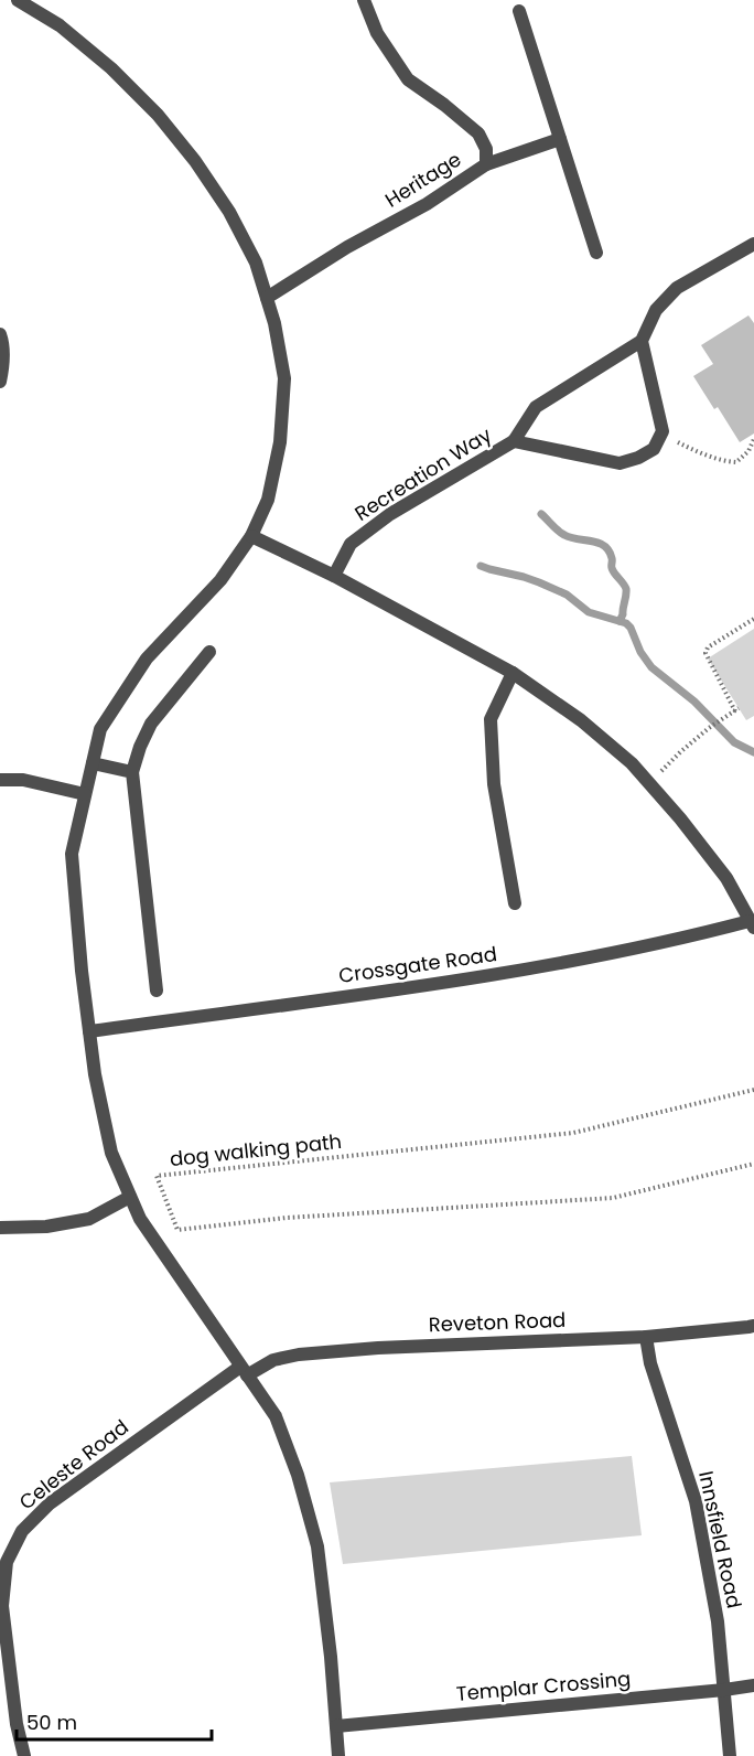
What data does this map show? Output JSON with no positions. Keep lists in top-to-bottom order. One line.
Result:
{"streets":{"street":["Heritage","Recreation Way","Crossgate Road","Reveton Road","Celeste Road","Innsfield Road","Templar Crossing"],"path":["dog walking path"]},"crossings":[["Reveton Road","Celeste Road"],["Reveton Road","Innsfield Road"],["Innsfield Road","Templar Crossing"]],"scale_bar":"50 m"}
